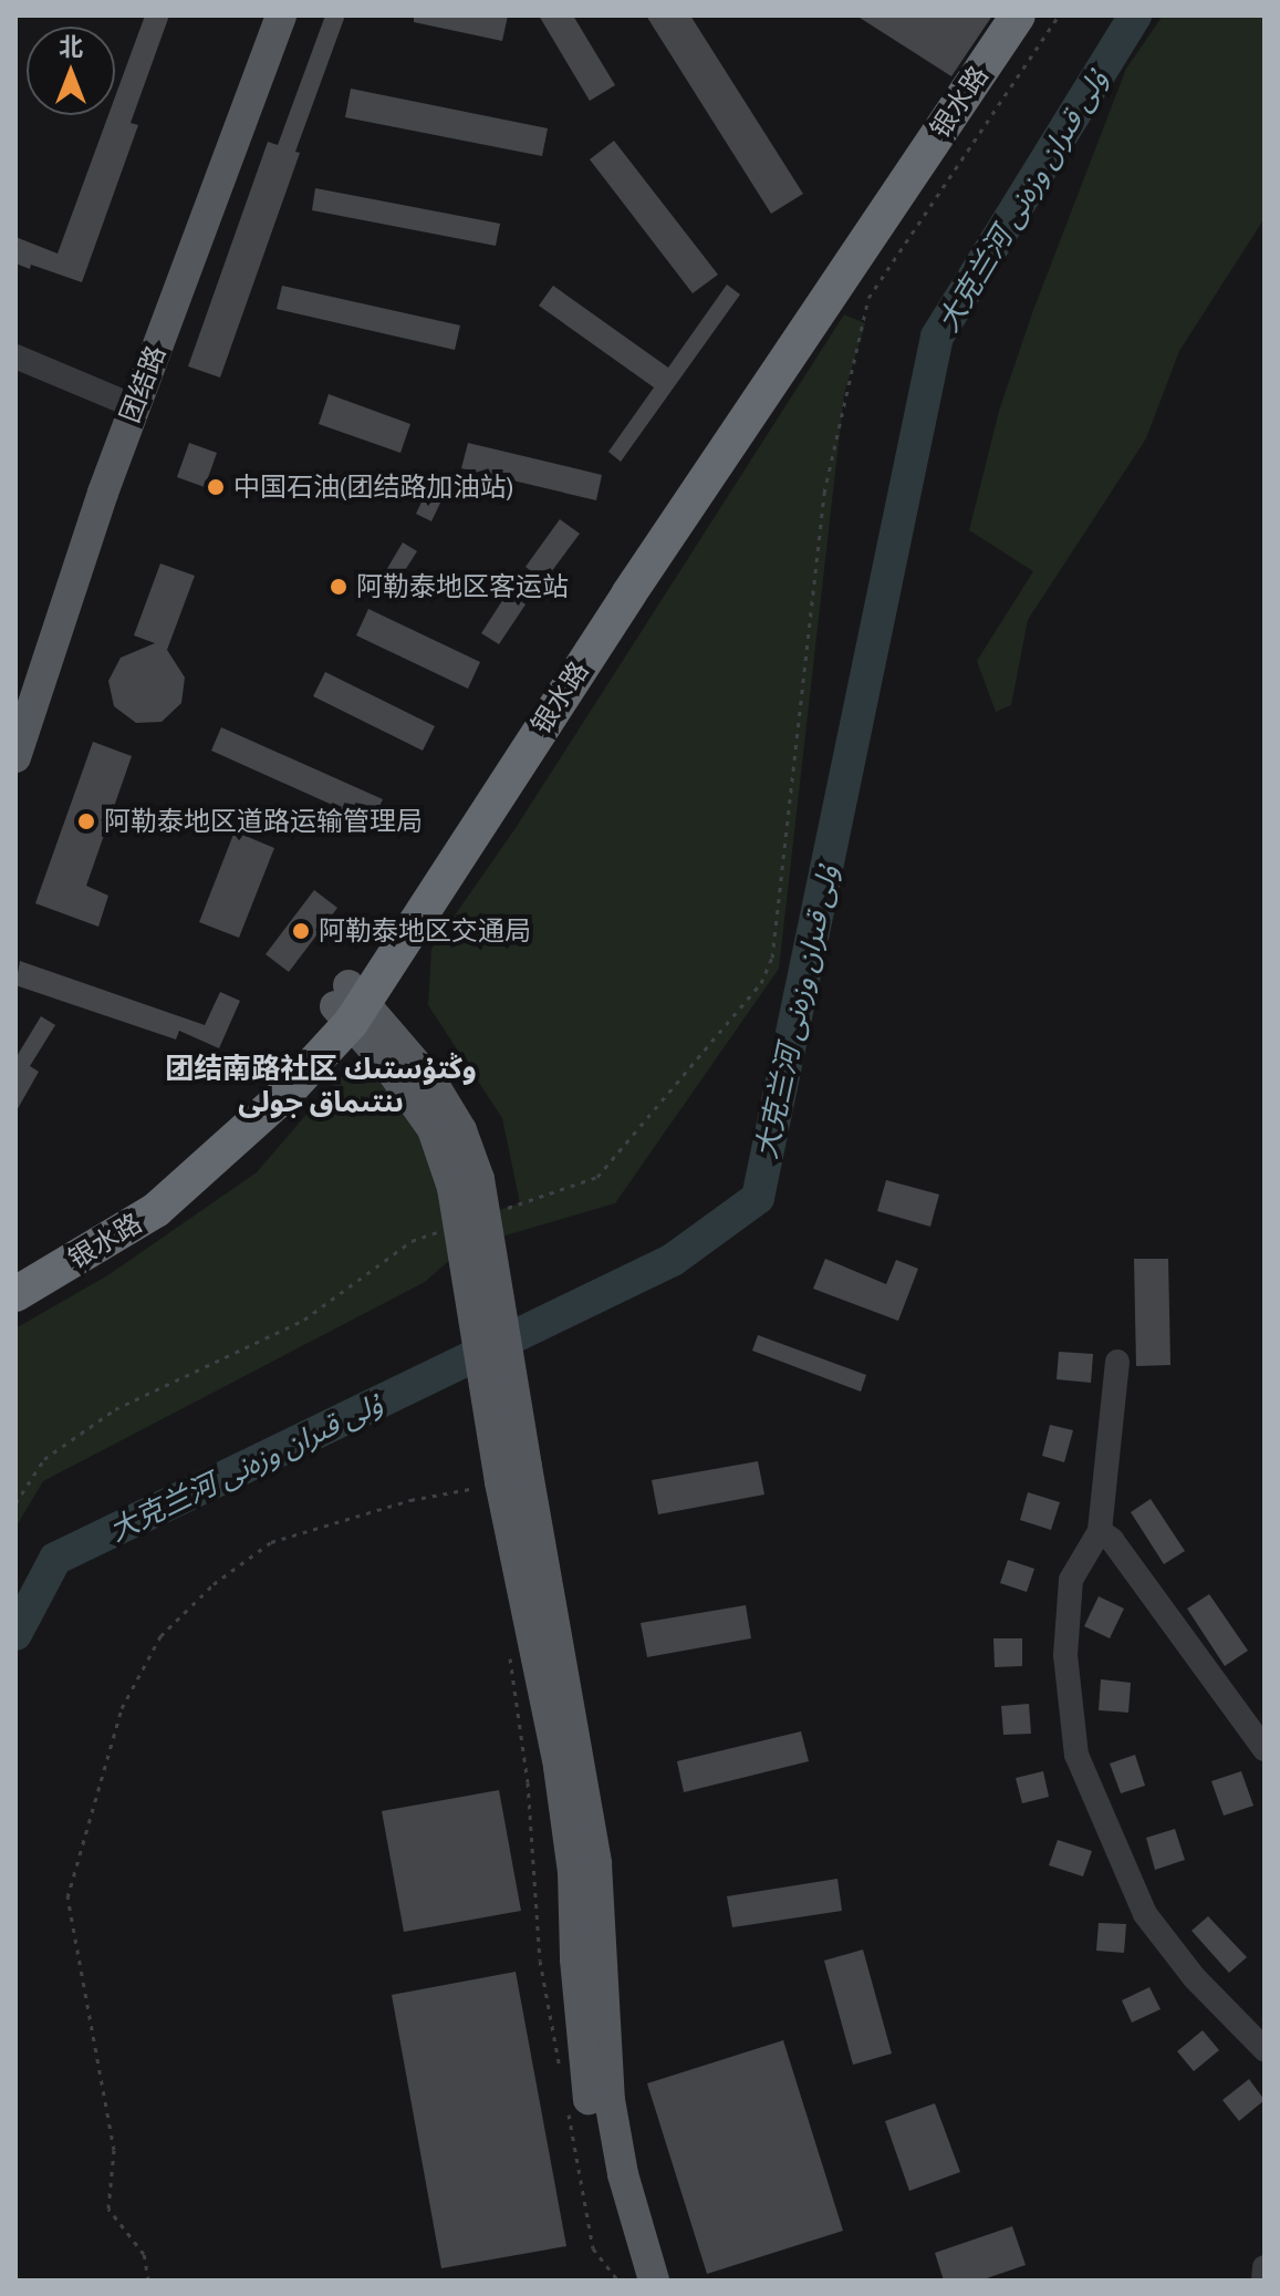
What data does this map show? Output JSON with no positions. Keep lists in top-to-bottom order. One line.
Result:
{"streets":{"highway":["银水路"],"main road":["团结路"]},"districts":["团结南路社区 وڭتۇستىك ىنتىماق جولى"],"water":["大克兰河 ۇلى قىران وزەنى"],"places":["中国石油(团结路加油站)","阿勒泰地区客运站","阿勒泰地区道路运输管理局","阿勒泰地区交通局"],"north":"top"}
